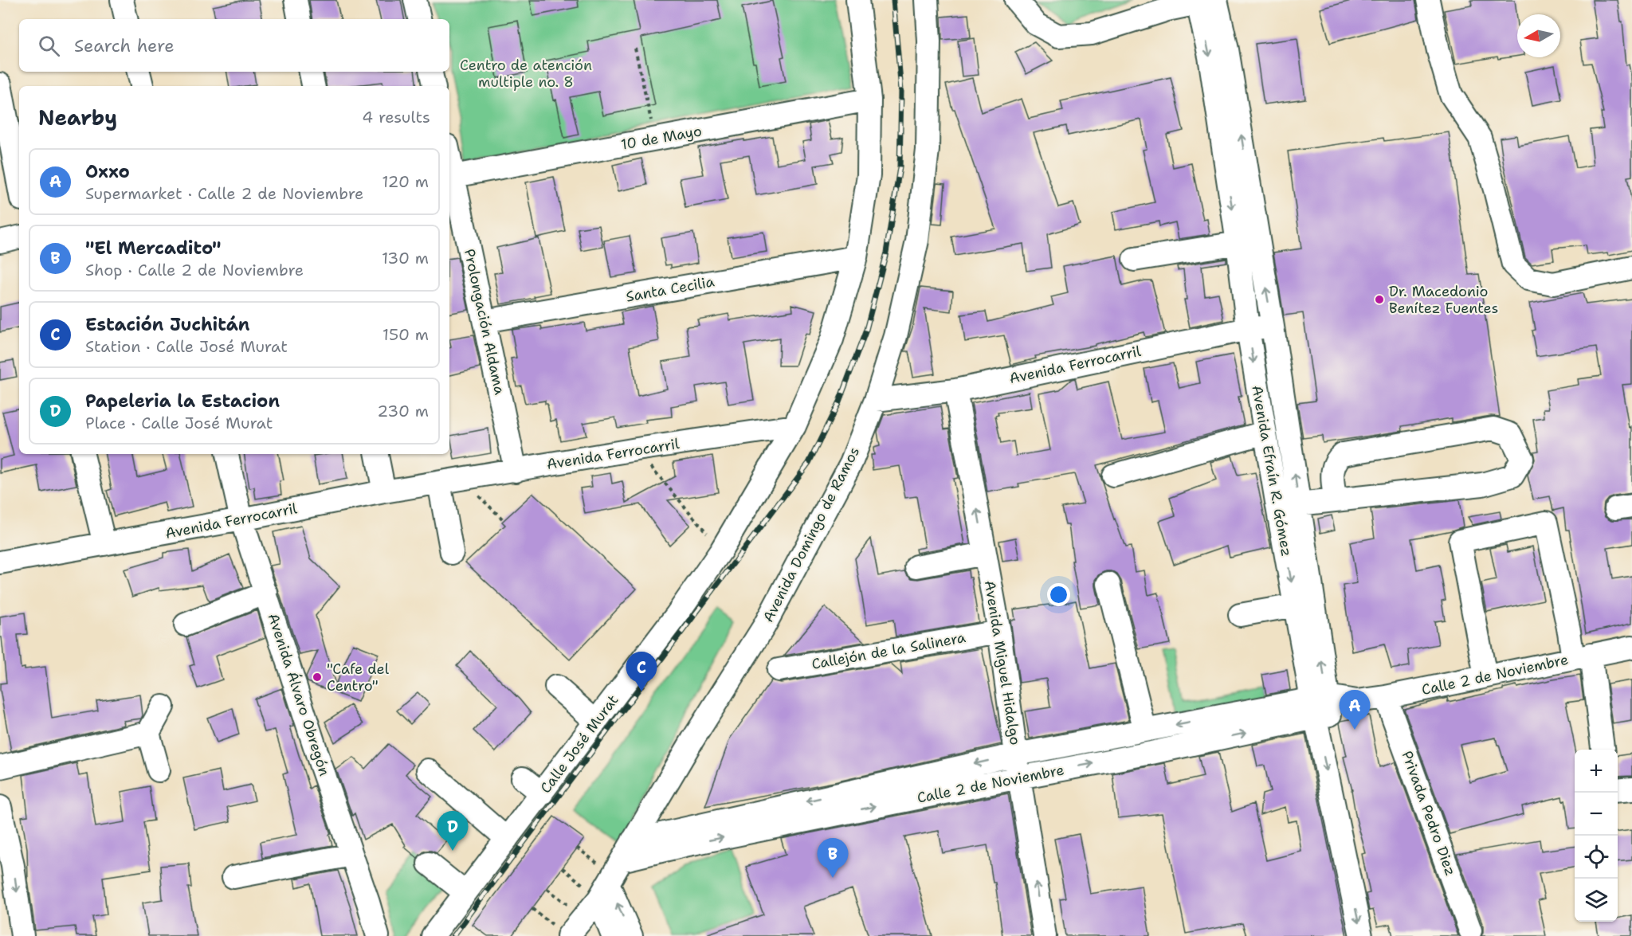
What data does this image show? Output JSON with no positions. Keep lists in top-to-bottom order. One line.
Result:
{"streets":{"street":["10 de Mayo","Santa Cecilia","Prolongación Aldama","Avenida Ferrocarril","Avenida Efraín R. Gómez","Avenida Domingo de Ramos","Callejón de la Salinera","Avenida Miguel Hidalgo","Calle 2 de Noviembre","Avenida Álvaro Obregón","Calle José Murat","Privada Pedro Diez"]},"crossings":[["10 de Mayo","Prolongación Aldama"],["Santa Cecilia","Prolongación Aldama"],["Prolongación Aldama","Avenida Ferrocarril"],["Avenida Ferrocarril","Avenida Efraín R. Gómez"],["Avenida Ferrocarril","Avenida Domingo de Ramos"],["Avenida Ferrocarril","Avenida Miguel Hidalgo"],["Avenida Ferrocarril","Avenida Álvaro Obregón"],["Avenida Ferrocarril","Calle José Murat"],["Avenida Efraín R. Gómez","Calle 2 de Noviembre"],["Avenida Domingo de Ramos","Calle 2 de Noviembre"],["Callejón de la Salinera","Avenida Miguel Hidalgo"],["Avenida Miguel Hidalgo","Calle 2 de Noviembre"],["Calle 2 de Noviembre","Privada Pedro Diez"]],"one_way":["Avenida Miguel Hidalgo"],"parks":["Centro de atención multiple no. 8"],"places":["Dr. Macedonio Benítez Fuentes","\"Cafe del Centro\""],"north":"left","page":{"search":"Search here","heading":["Nearby","4 results"],"list":[{"mark":"A","name":"Oxxo","note":"Supermarket · Calle 2 de Noviembre","value":"120 m"},{"mark":"B","name":"\"El Mercadito\"","note":"Shop · Calle 2 de Noviembre","value":"130 m"},{"mark":"C","name":"Estación Juchitán","note":"Station · Calle José Murat","value":"150 m"},{"mark":"D","name":"Papeleria la Estacion","note":"Place · Calle José Murat","value":"230 m"}],"pins":["C","A","D","B"],"map_buttons":["+","−"]}}
